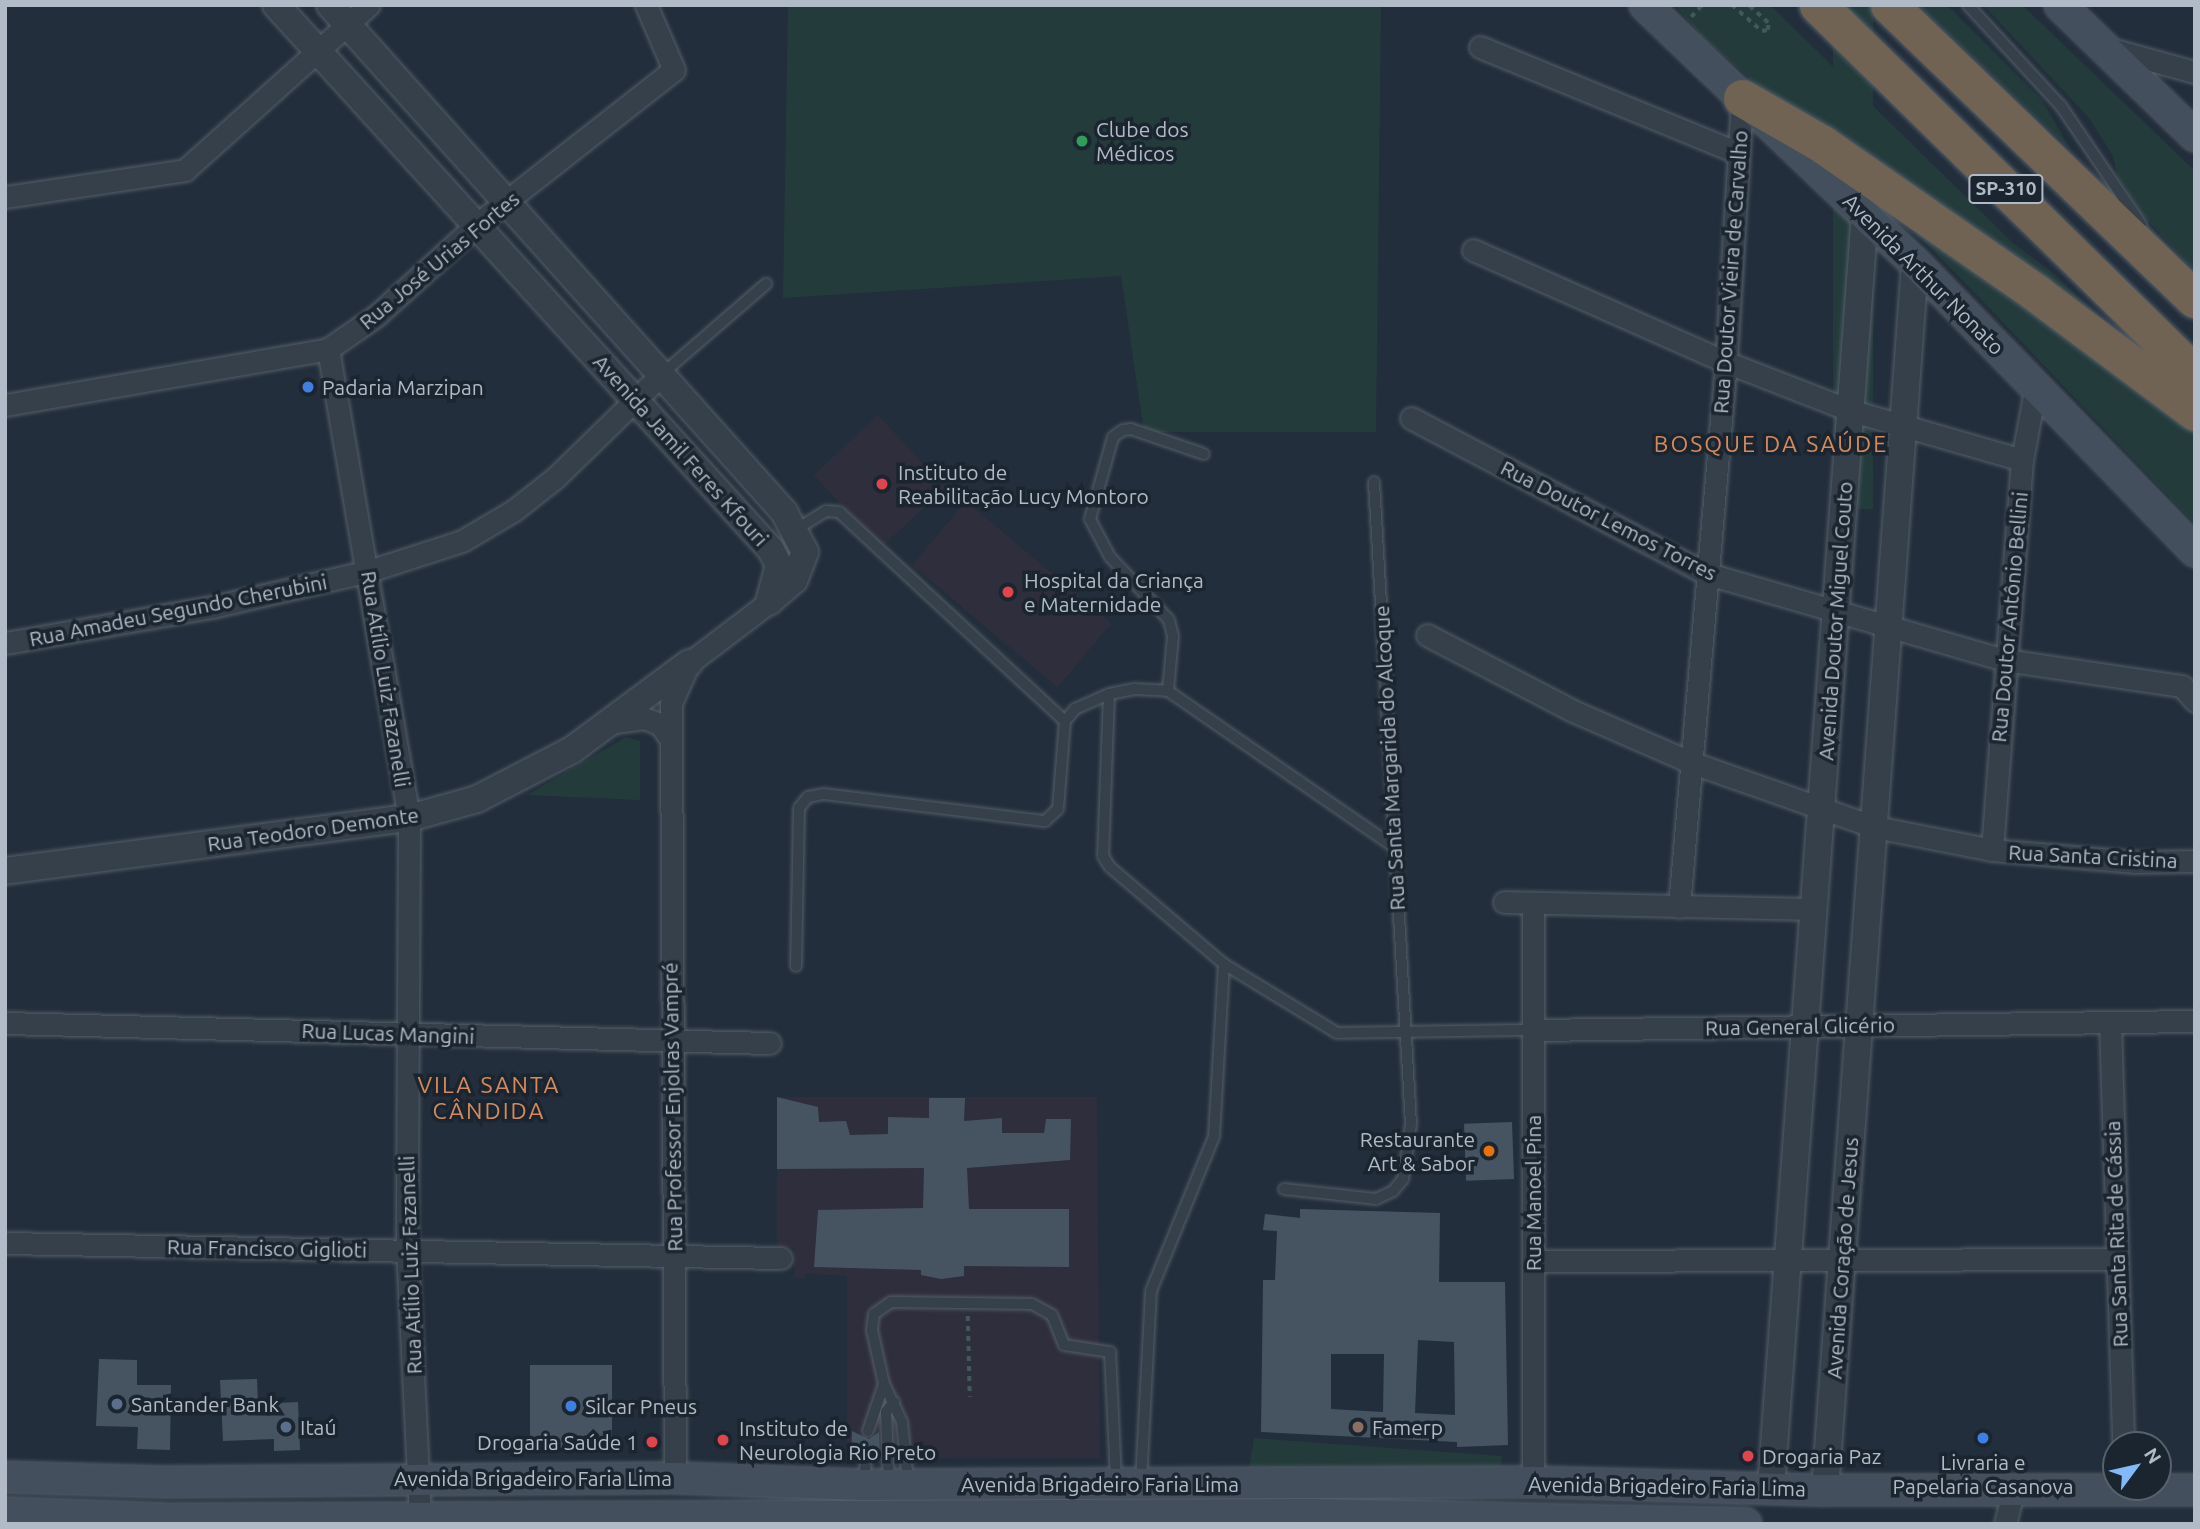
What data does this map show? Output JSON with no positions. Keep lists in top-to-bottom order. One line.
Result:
{"streets":{"highway":["SP-310"],"main road":["Avenida Arthur Nonato","Avenida Brigadeiro Faria Lima"],"street":["Rua José Urias Fortes","Rua Doutor Vieira de Carvalho","Avenida Jamil Feres Kfouri","Rua Doutor Lemos Torres","Rua Amadeu Segundo Cherubini","Rua Doutor Antônio Bellini","Avenida Doutor Miguel Couto","Rua Atílio Luiz Fazanelli","Rua Teodoro Demonte","Rua Santa Cristina","Rua General Glicério","Rua Lucas Mangini","Rua Professor Enjolras Vampré","Rua Manoel Pina","Rua Santa Rita de Cássia","Rua Francisco Giglioti","Avenida Coração de Jesus"],"lane":["Rua Santa Margarida do Alcoque"]},"crossings":[["Rua José Urias Fortes","Avenida Jamil Feres Kfouri"],["Rua José Urias Fortes","Rua Atílio Luiz Fazanelli"],["Rua Doutor Vieira de Carvalho","Avenida Arthur Nonato"],["Rua Doutor Vieira de Carvalho","Rua Doutor Lemos Torres"],["Rua Doutor Vieira de Carvalho","Rua Santa Cristina"],["Avenida Arthur Nonato","Rua Doutor Antônio Bellini"],["Avenida Arthur Nonato","Avenida Doutor Miguel Couto"],["Avenida Jamil Feres Kfouri","Rua Amadeu Segundo Cherubini"],["Avenida Jamil Feres Kfouri","Rua Teodoro Demonte"],["Rua Doutor Lemos Torres","Rua Doutor Antônio Bellini"],["Rua Doutor Lemos Torres","Avenida Doutor Miguel Couto"],["Rua Amadeu Segundo Cherubini","Rua Atílio Luiz Fazanelli"],["Rua Doutor Antônio Bellini","Rua Santa Cristina"],["Avenida Doutor Miguel Couto","Rua Santa Cristina"],["Avenida Doutor Miguel Couto","Rua General Glicério"],["Rua Atílio Luiz Fazanelli","Rua Teodoro Demonte"],["Rua Atílio Luiz Fazanelli","Rua Lucas Mangini"],["Rua Atílio Luiz Fazanelli","Rua Francisco Giglioti"],["Rua Atílio Luiz Fazanelli","Avenida Brigadeiro Faria Lima"],["Rua Santa Margarida do Alcoque","Rua General Glicério"],["Rua Teodoro Demonte","Rua Professor Enjolras Vampré"],["Rua General Glicério","Rua Manoel Pina"],["Rua General Glicério","Rua Santa Rita de Cássia"],["Rua General Glicério","Avenida Coração de Jesus"],["Rua Lucas Mangini","Rua Professor Enjolras Vampré"],["Rua Professor Enjolras Vampré","Rua Francisco Giglioti"],["Rua Professor Enjolras Vampré","Avenida Brigadeiro Faria Lima"],["Rua Manoel Pina","Avenida Brigadeiro Faria Lima"],["Avenida Coração de Jesus","Avenida Brigadeiro Faria Lima"]],"districts":["BOSQUE DA SAÚDE","VILA SANTA CÂNDIDA"],"places":["Clube dos Médicos","Padaria Marzipan","Instituto de Reabilitação Lucy Montoro","Hospital da Criança e Maternidade","Restaurante Art & Sabor","Santander Bank","Silcar Pneus","Itaú","Famerp","Livraria e Papelaria Casanova","Instituto de Neurologia Rio Preto","Drogaria Saúde 1","Drogaria Paz"],"north":"top right"}
